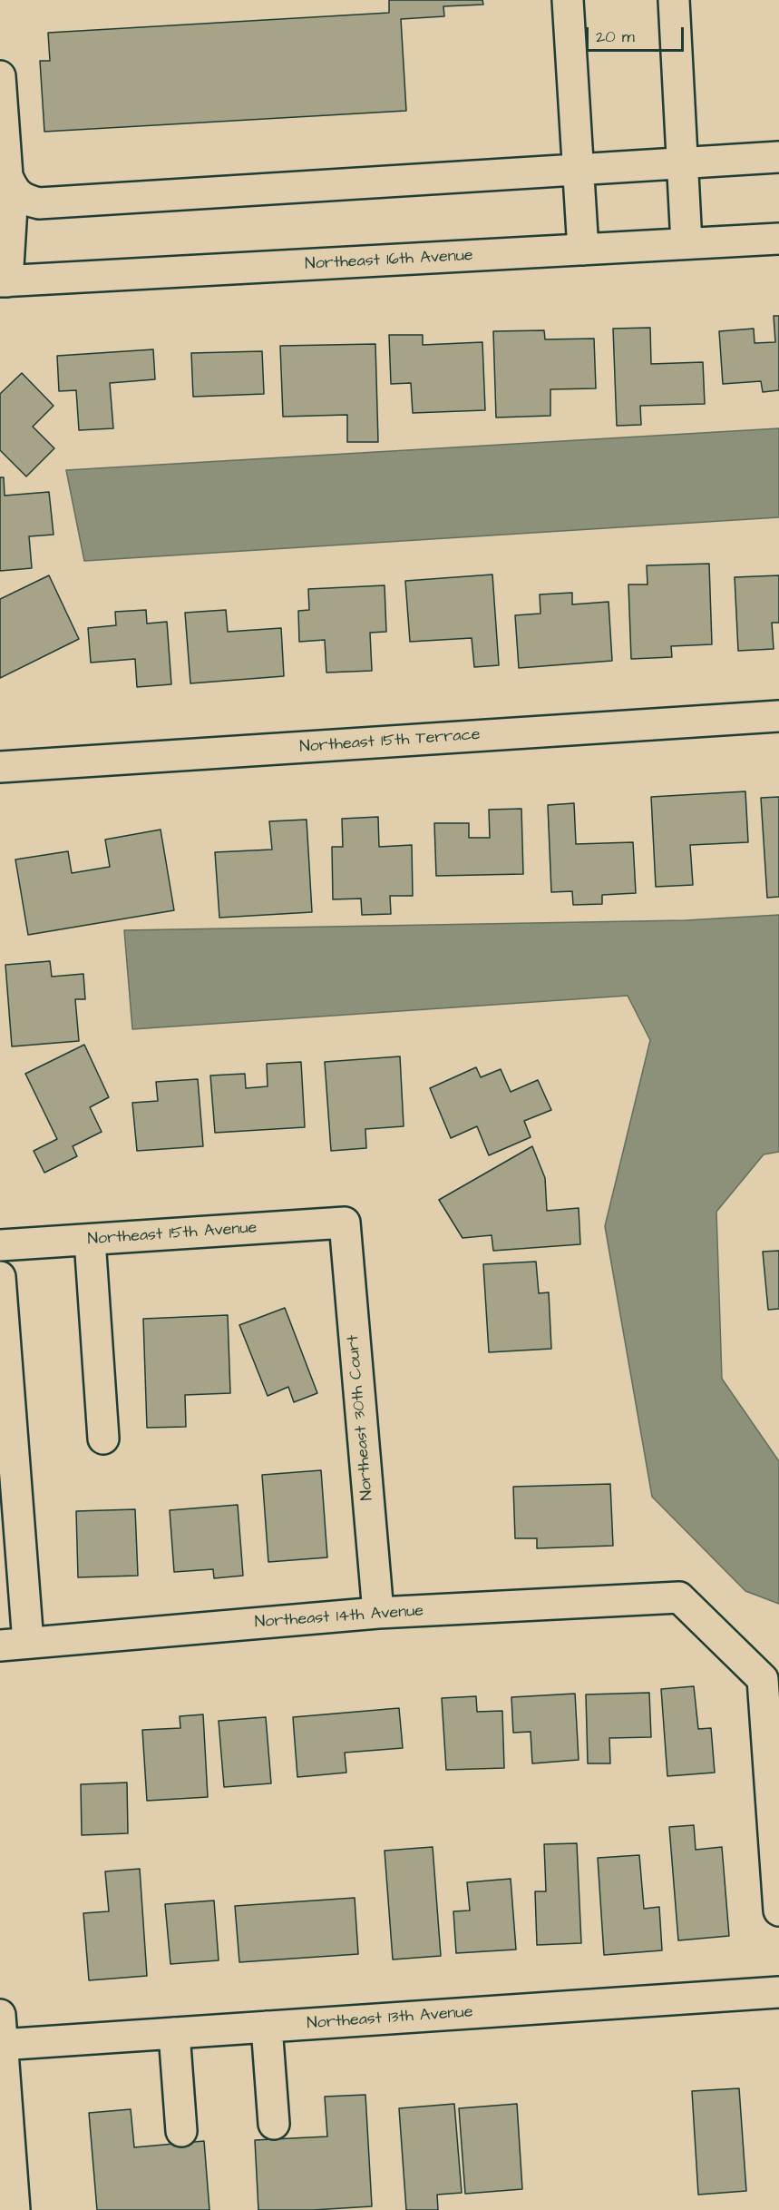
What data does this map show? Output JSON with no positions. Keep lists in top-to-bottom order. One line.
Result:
{"streets":{"street":["Northeast 16th Avenue","Northeast 15th Terrace","Northeast 15th Avenue","Northeast 30th Court","Northeast 14th Avenue","Northeast 13th Avenue"]},"crossings":[["Northeast 15th Avenue","Northeast 30th Court"],["Northeast 30th Court","Northeast 14th Avenue"]],"scale_bar":"20 m"}
